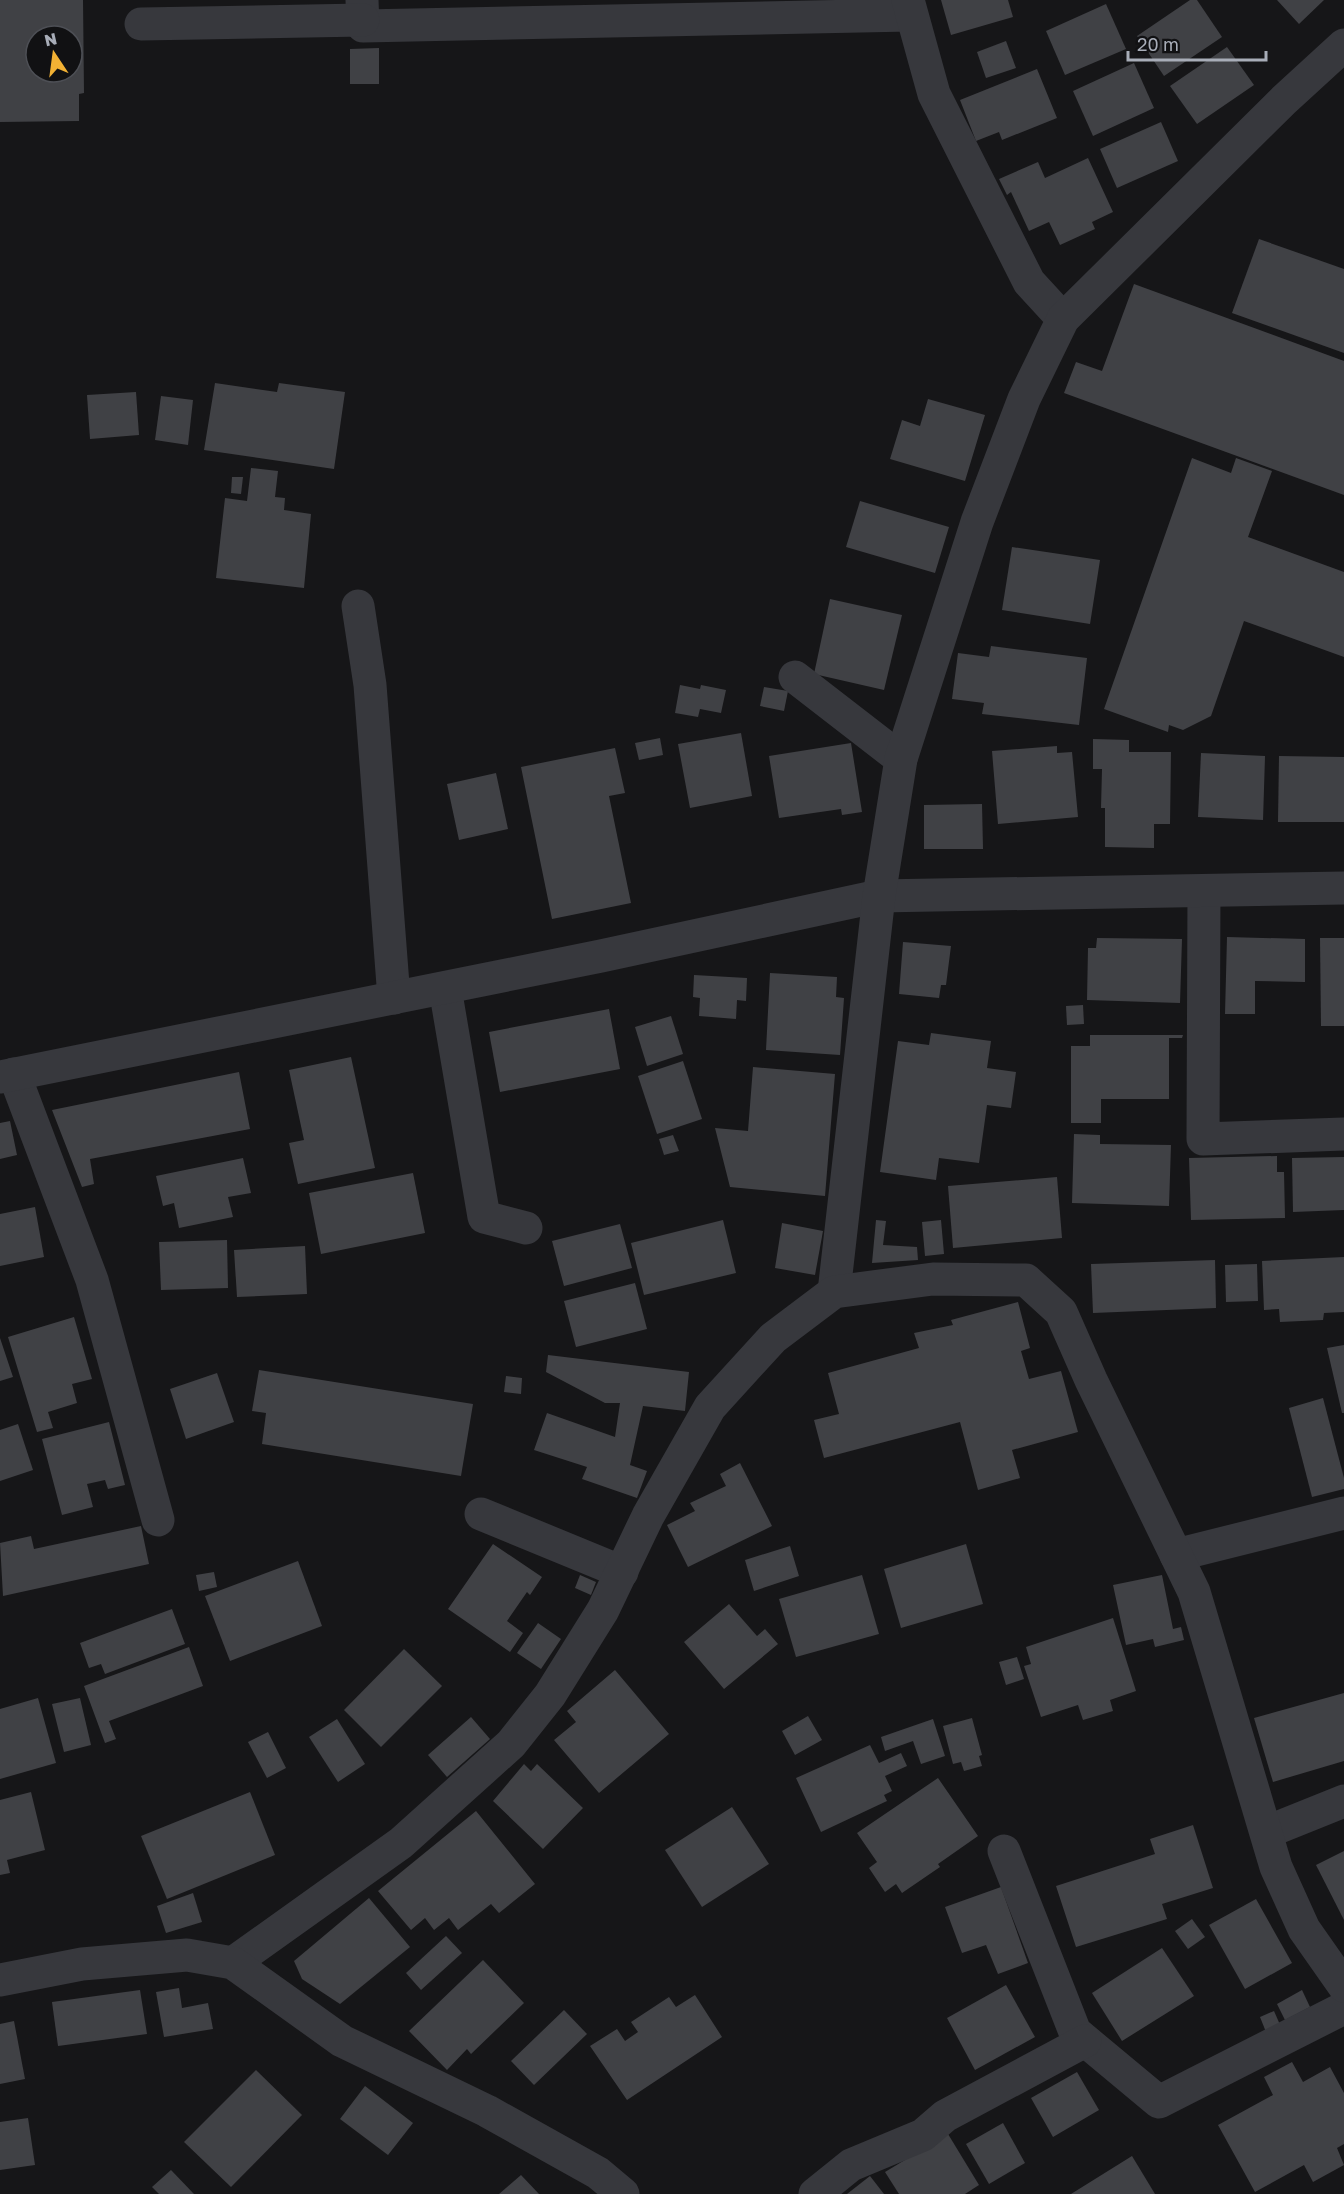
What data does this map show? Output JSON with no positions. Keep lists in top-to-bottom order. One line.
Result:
{"scale_bar":"20 m","north":"top"}
